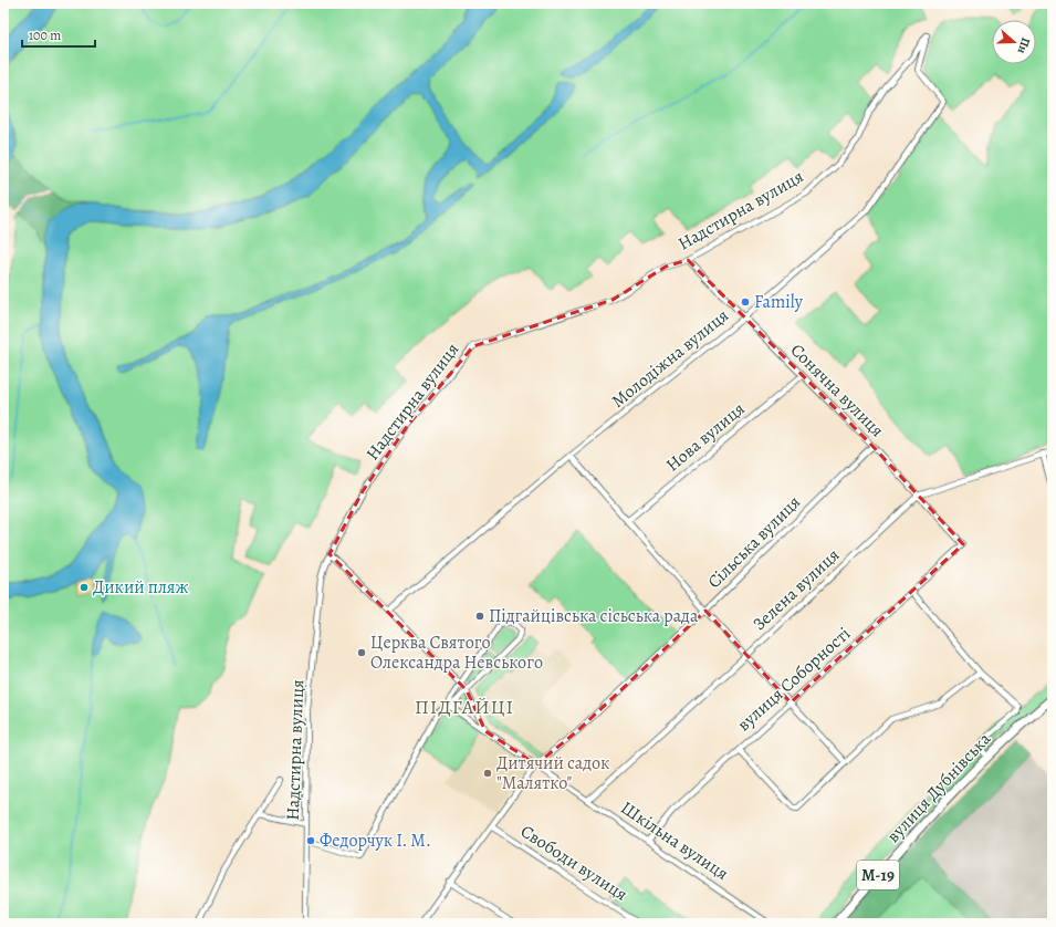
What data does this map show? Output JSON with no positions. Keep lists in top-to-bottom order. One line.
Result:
{"streets":{"highway":["вулиця Дубнівська","М-19"],"street":["Надстирна вулиця","Молодіжна вулиця","Сонячна вулиця","Нова вулиця","Сільська вулиця","Зелена вулиця","вулиця Соборності","Шкільна вулиця","Свободи вулиця"]},"crossings":[["Надстирна вулиця","Молодіжна вулиця"],["Надстирна вулиця","Сонячна вулиця"],["Молодіжна вулиця","Сонячна вулиця"],["Сонячна вулиця","Нова вулиця"],["Сонячна вулиця","Сільська вулиця"],["Сонячна вулиця","Зелена вулиця"],["Сонячна вулиця","вулиця Соборності"],["Сільська вулиця","Шкільна вулиця"],["Сільська вулиця","Свободи вулиця"],["Зелена вулиця","Шкільна вулиця"],["вулиця Соборності","Шкільна вулиця"]],"districts":["ПІДГАЙЦІ"],"places":["Family","Дикий пляж","Підгайцівська сісьська рада","Церква Святого Олександра Невського","Дитячий садок \"Малятко\"","Федорчук І. М."],"scale_bar":"100 m","north":"right"}
